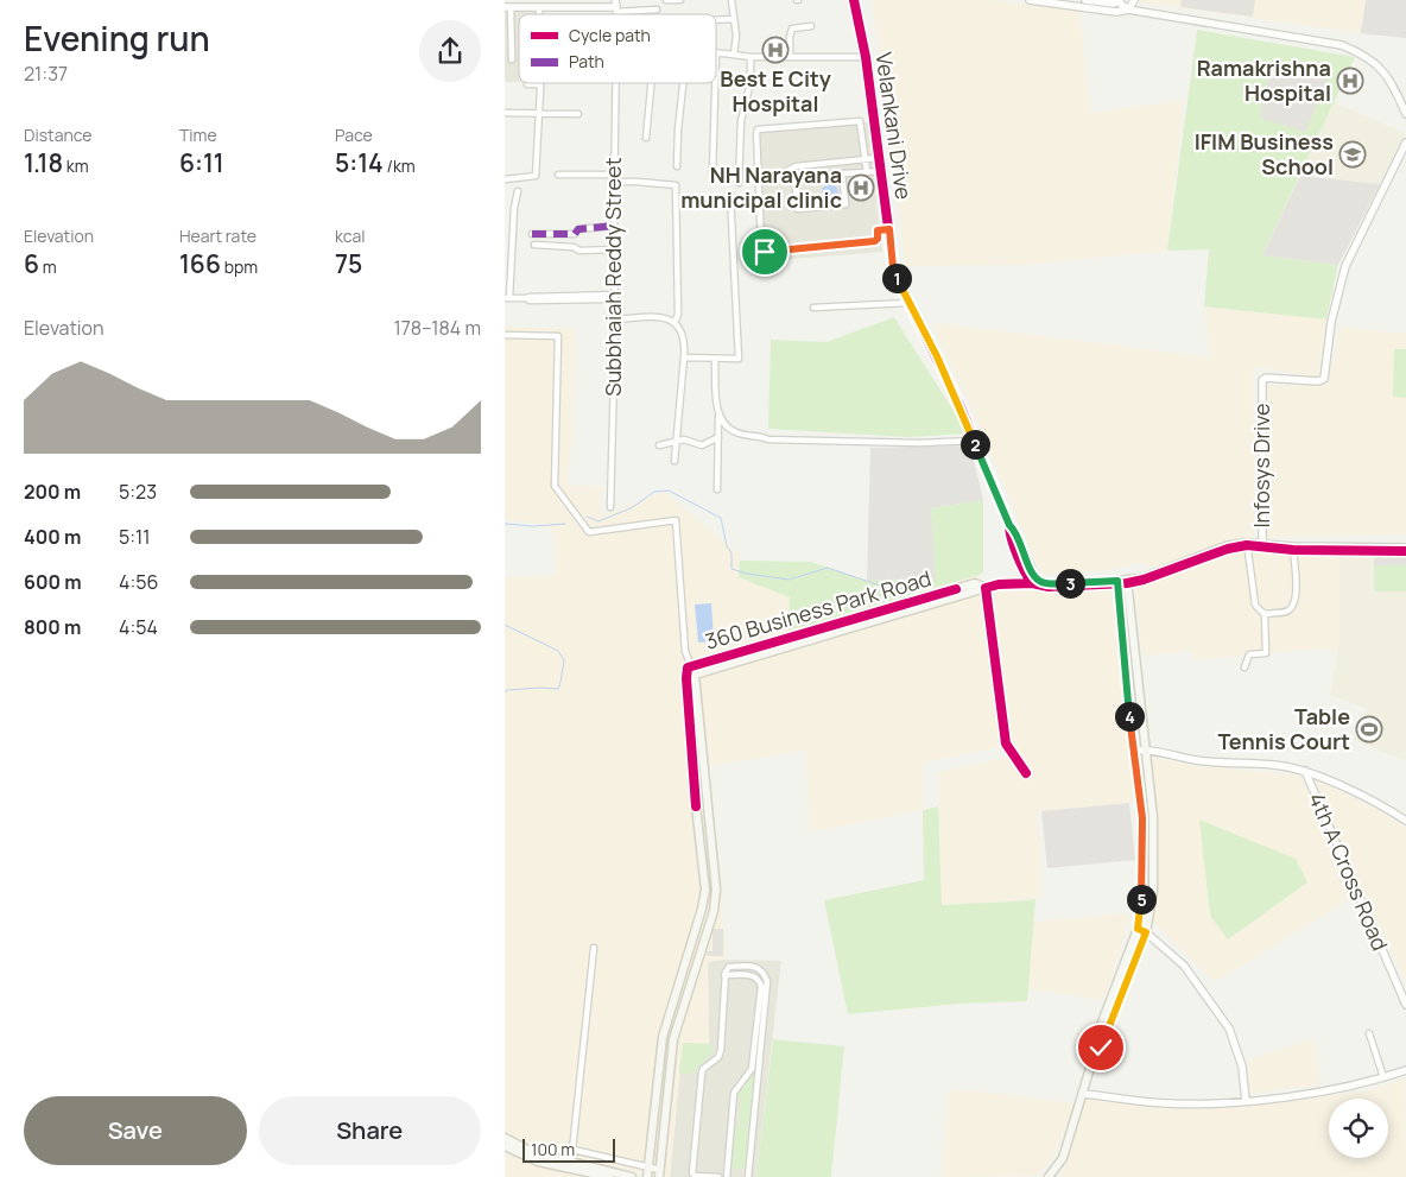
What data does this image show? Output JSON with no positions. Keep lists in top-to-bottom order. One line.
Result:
{"streets":{"main road":["360 Business Park Road"],"street":["Velankani Drive","Subbhaiah Reddy Street","Infosys Drive","4th A Cross Road"]},"places":{"hospital":["Best E City Hospital","Ramakrishna Hospital","NH Narayana municipal clinic"],"school or university":["IFIM Business School"],"sports":["Table Tennis Court"]},"legend":["Cycle path","Path"],"scale_bar":"100 m","page":{"heading":["Evening run","21:37"],"stats":[["Distance","1.18 km"],["Time","6:11"],["Pace","5:14 /km"],["Elevation","6 m"],["Heart rate","166 bpm"],["kcal","75"]],"pins":["1","2","3","4","5"],"chart":["Elevation","178–184 m"],"list":[{"name":"200 m","note":"5:23"},{"name":"400 m","note":"5:11"},{"name":"600 m","note":"4:56"},{"name":"800 m","note":"4:54"}],"buttons":["Save","Share"],"scale":"100 m"}}
